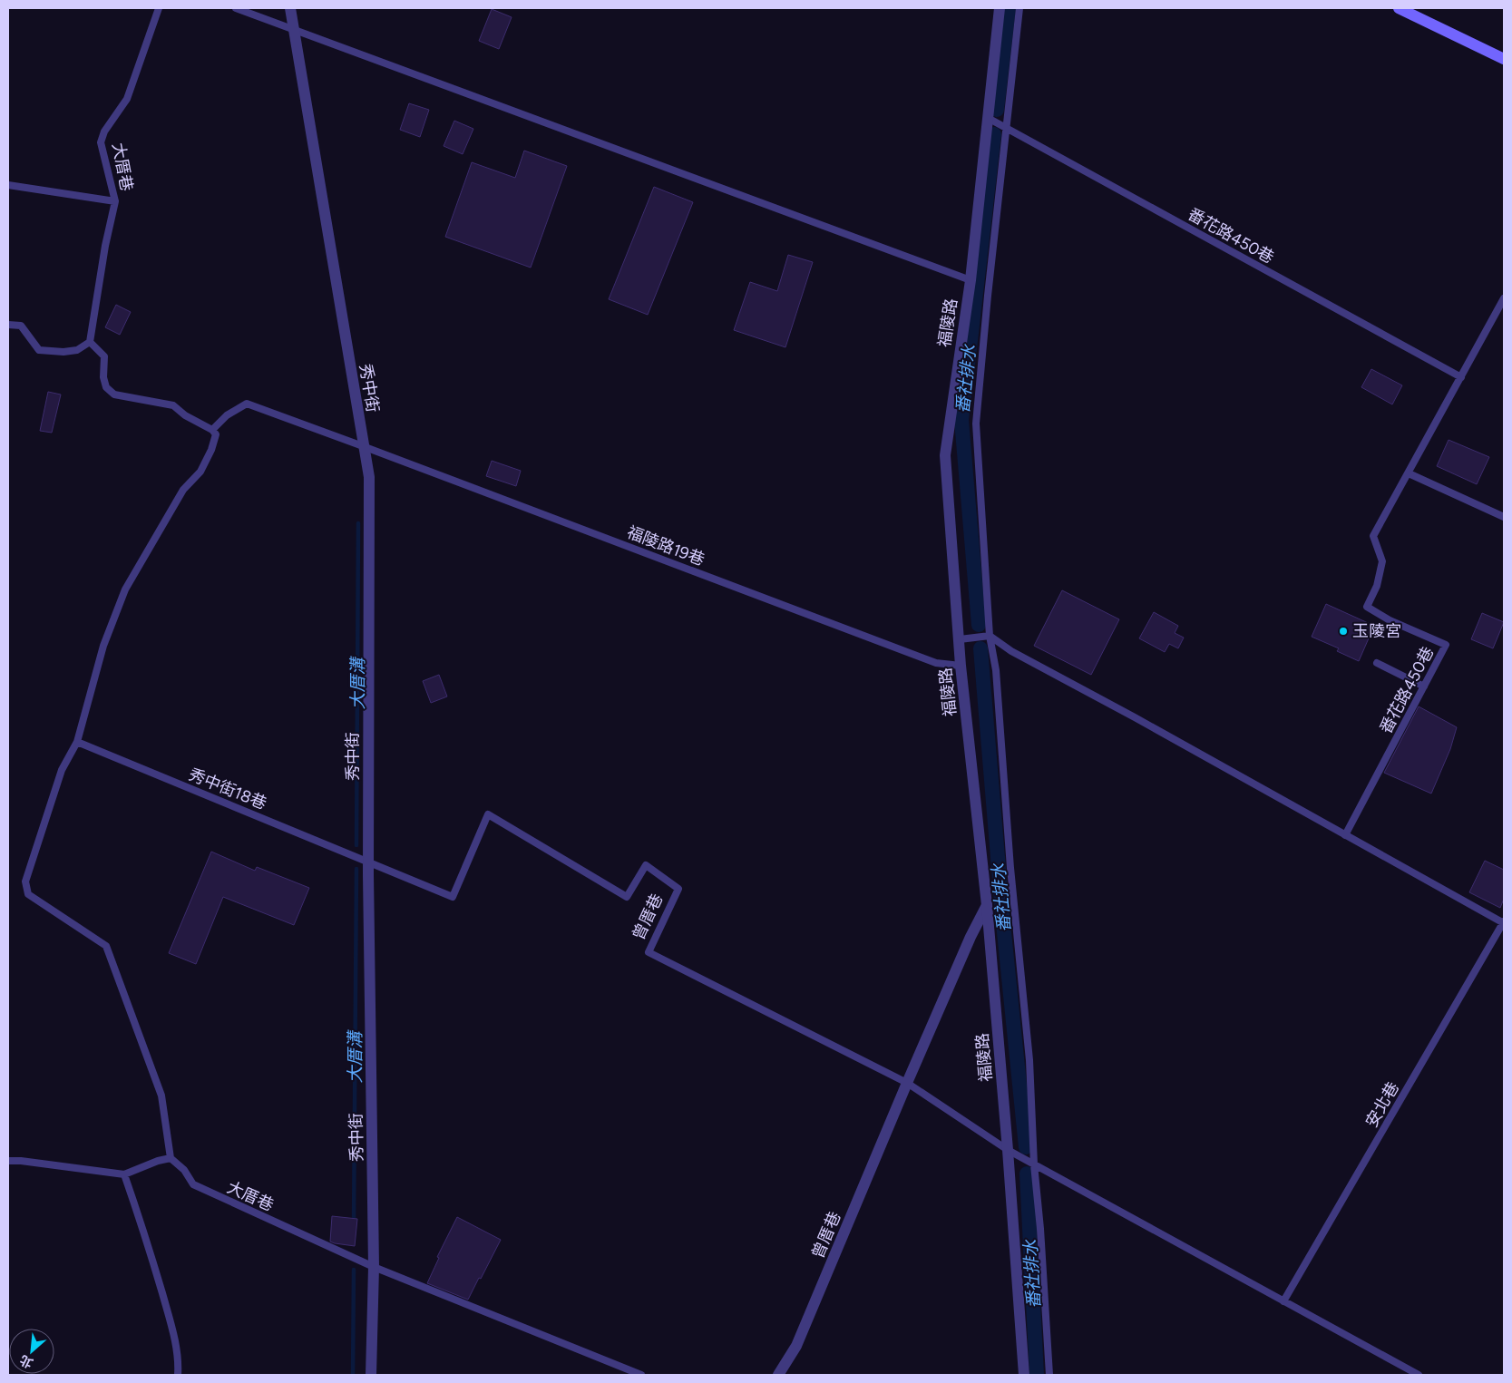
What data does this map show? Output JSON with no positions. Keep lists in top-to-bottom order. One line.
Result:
{"streets":{"street":["福陵路","秀中街","曾厝巷"],"lane":["大厝巷","番花路450巷","福陵路19巷","秀中街18巷","安北巷"]},"crossings":[["大厝巷","秀中街"],["番花路450巷","福陵路"],["福陵路","福陵路19巷"],["福陵路","曾厝巷"],["秀中街","福陵路19巷"],["秀中街","秀中街18巷"],["秀中街","曾厝巷"],["秀中街18巷","曾厝巷"]],"water":["番社排水","大厝溝"],"places":["玉陵宮"],"north":"bottom left"}
